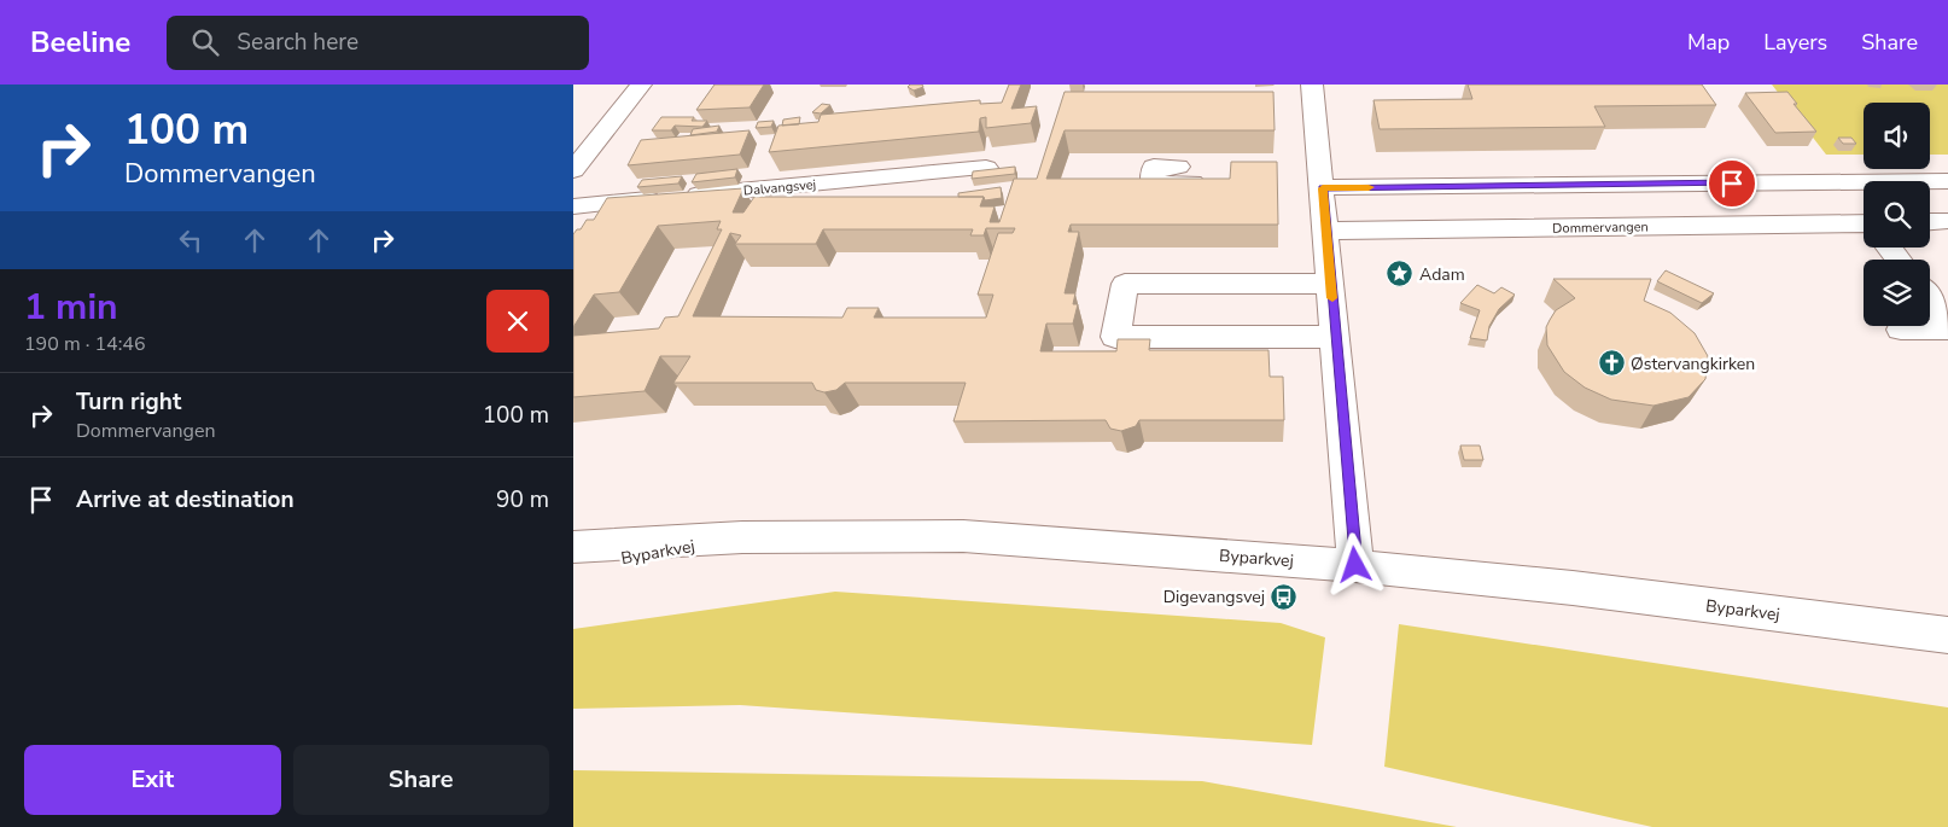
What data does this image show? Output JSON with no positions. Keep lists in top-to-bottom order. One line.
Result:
{"streets":{"street":["Dalvangsvej","Dommervangen","Byparkvej"]},"places":{"place":["Adam"],"church":["Østervangkirken"],"bus stop":["Digevangsvej"]},"page":{"header":"Beeline","search":"Search here","nav":["Map","Layers","Share"],"turn":["100 m","Dommervangen"],"heading":["1 min","190 m · 14:46"],"list":[{"name":"Turn right","note":"Dommervangen","value":"100 m"},{"name":"Arrive at destination","value":"90 m"}],"buttons":["Exit","Share"]}}
